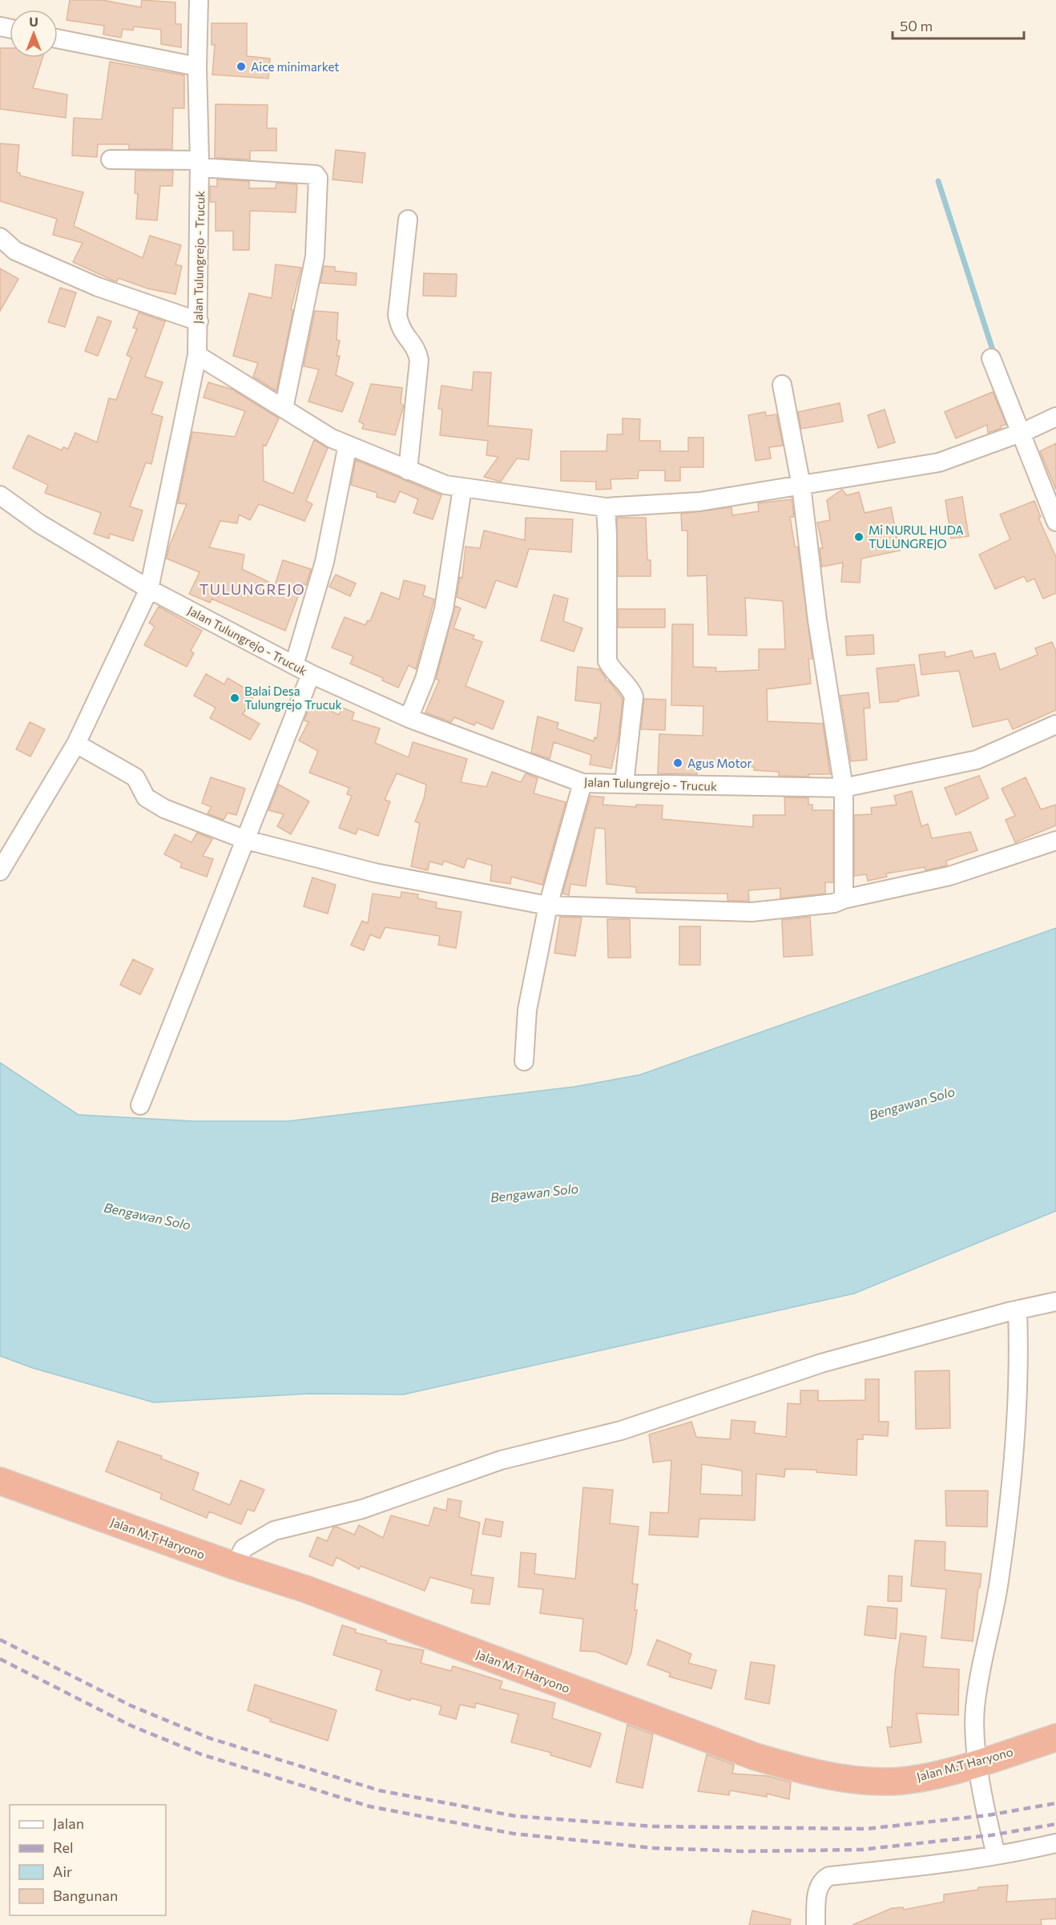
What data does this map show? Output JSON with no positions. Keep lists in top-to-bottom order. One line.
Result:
{"streets":{"highway":["Jalan M.T Haryono"],"street":["Jalan Tulungrejo - Trucuk"]},"districts":["TULUNGREJO"],"water":["Bengawan Solo"],"places":["Aice minimarket","Mi NURUL HUDA TULUNGREJO","Balai Desa Tulungrejo Trucuk","Agus Motor"],"legend":["Jalan","Rel","Air","Bangunan"],"scale_bar":"50 m","north":"top"}
